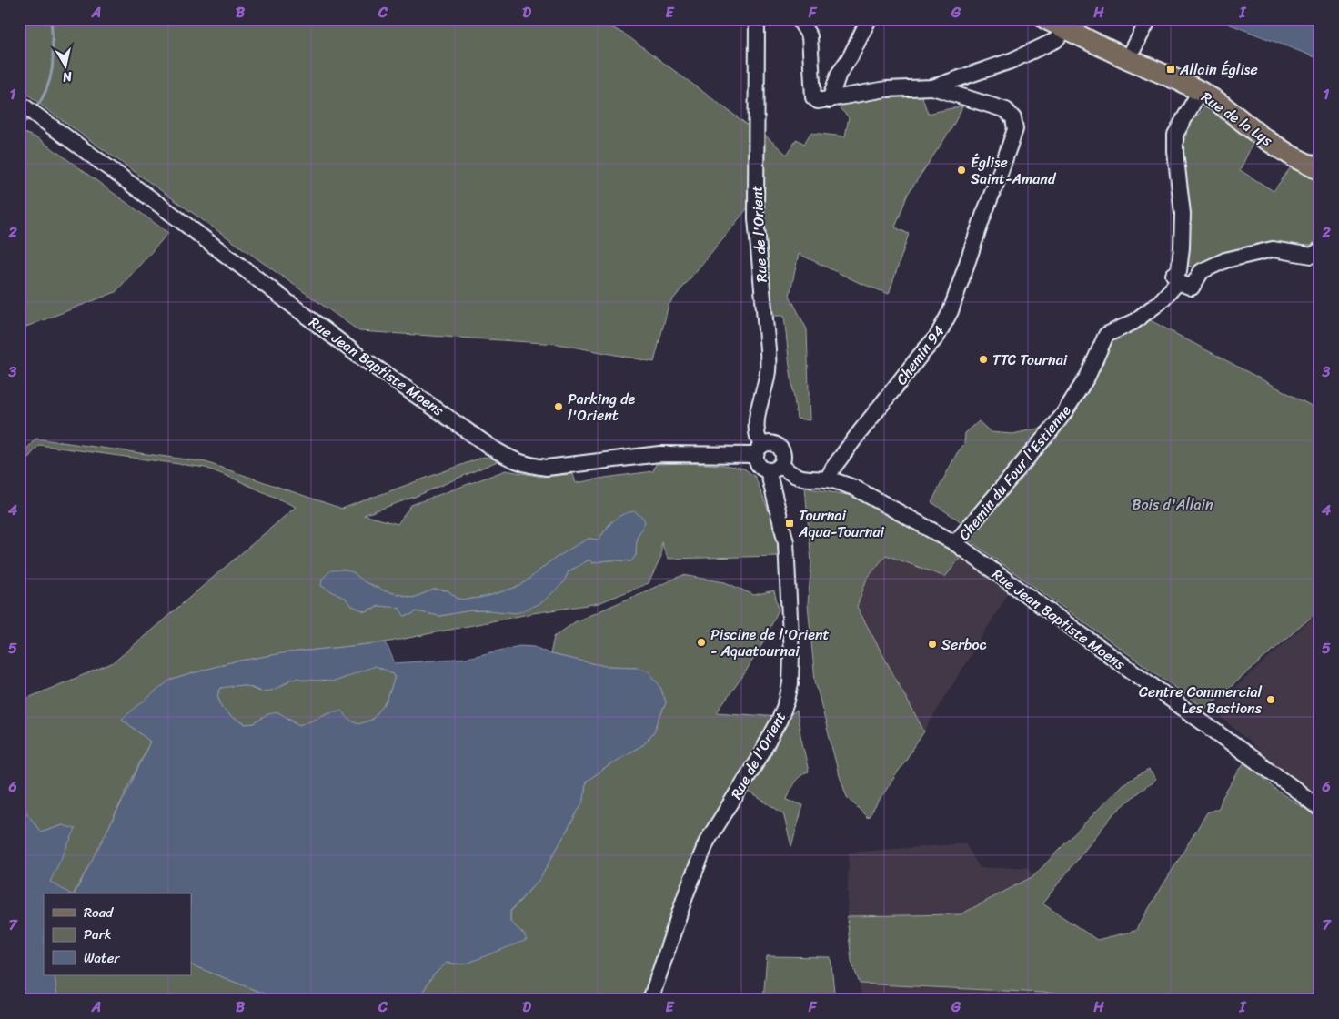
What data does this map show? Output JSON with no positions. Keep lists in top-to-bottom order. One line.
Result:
{"streets":{"main road":["Rue de la Lys"],"street":["Rue de l'Orient","Chemin 94","Rue Jean Baptiste Moens","Chemin du Four l'Estienne"]},"crossings":[["Rue de l'Orient","Rue Jean Baptiste Moens"],["Chemin 94","Rue Jean Baptiste Moens"],["Rue Jean Baptiste Moens","Chemin du Four l'Estienne"]],"parks":["Bois d'Allain"],"places":{"transit":["Allain Église","Tournai Aqua-Tournai"],"other":["Église Saint-Amand","TTC Tournai","Parking de l'Orient","Piscine de l'Orient - Aquatournai","Serboc","Centre Commercial Les Bastions"]},"legend":["Road","Park","Water"],"north":"bottom","grid":{"columns":["A","B","C","D","E","F","G","H","I"],"rows":["1","2","3","4","5","6","7"]}}
